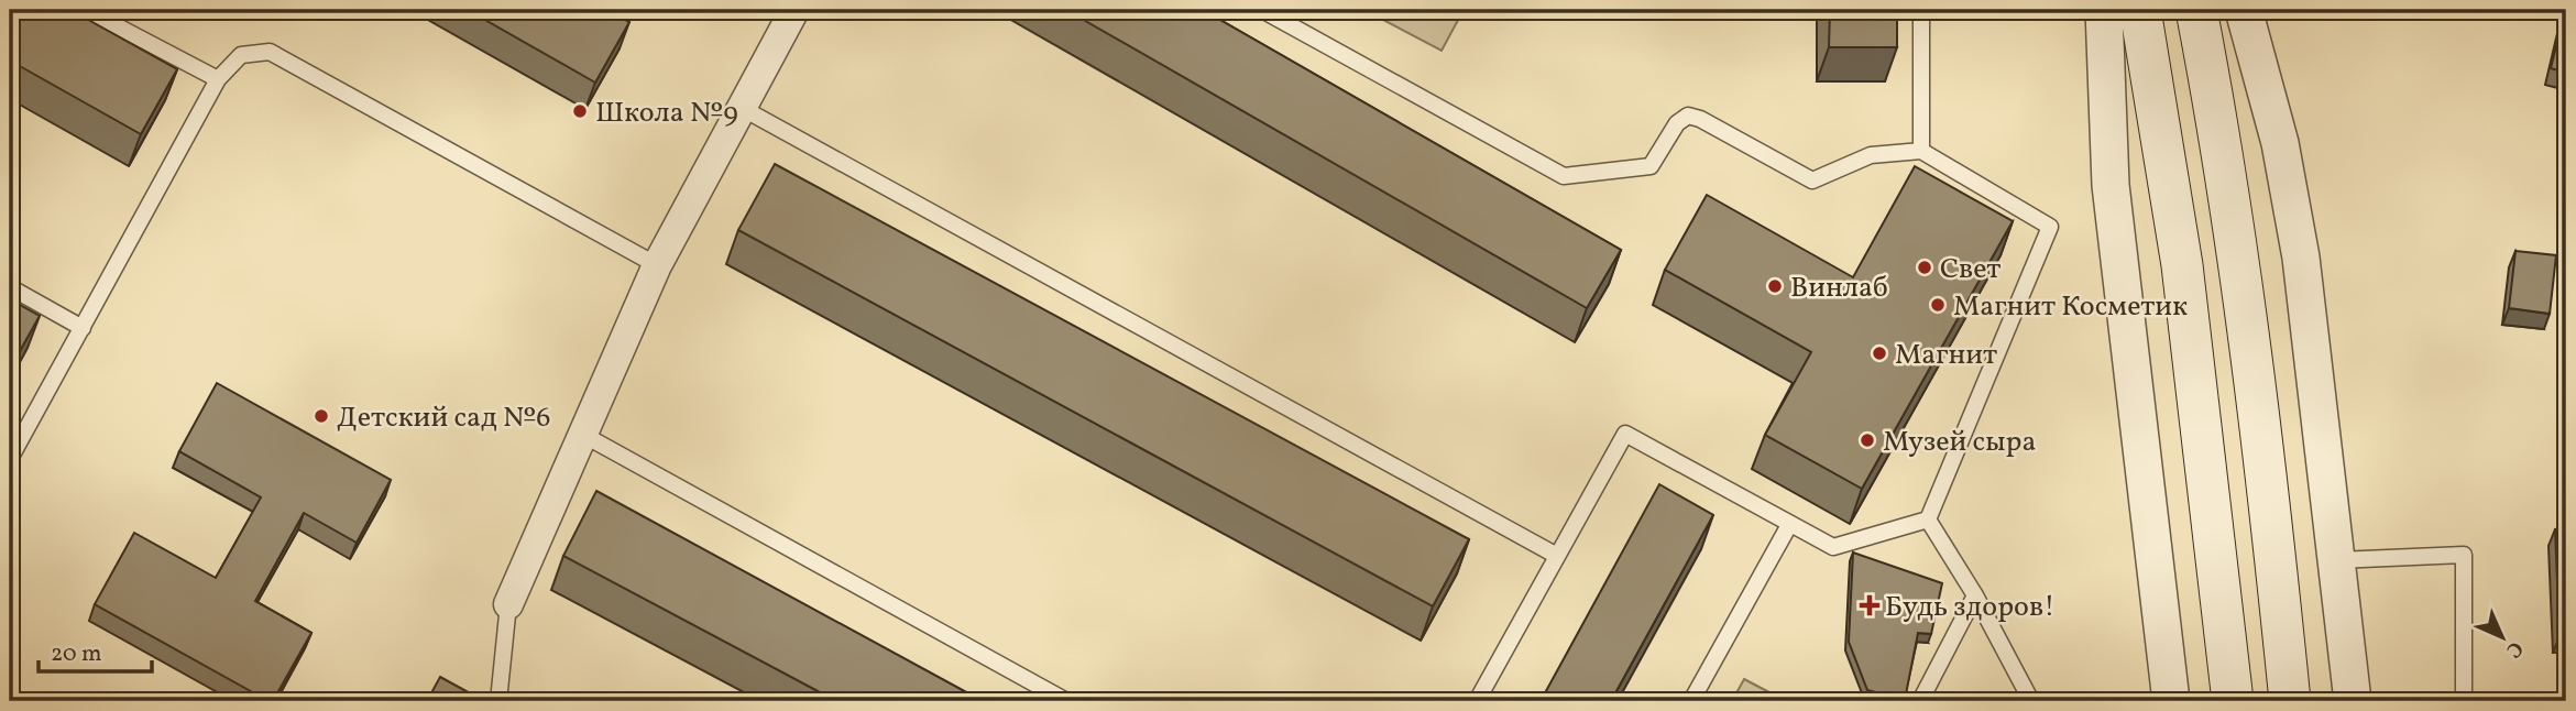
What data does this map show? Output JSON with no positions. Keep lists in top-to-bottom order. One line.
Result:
{"places":{"other":["Школа №9","Свет","Винлаб","Магнит Косметик","Магнит","Детский сад №6","Музей сыра"],"health":["Будь здоров!"]},"scale_bar":"20 m","north":"bottom right"}
